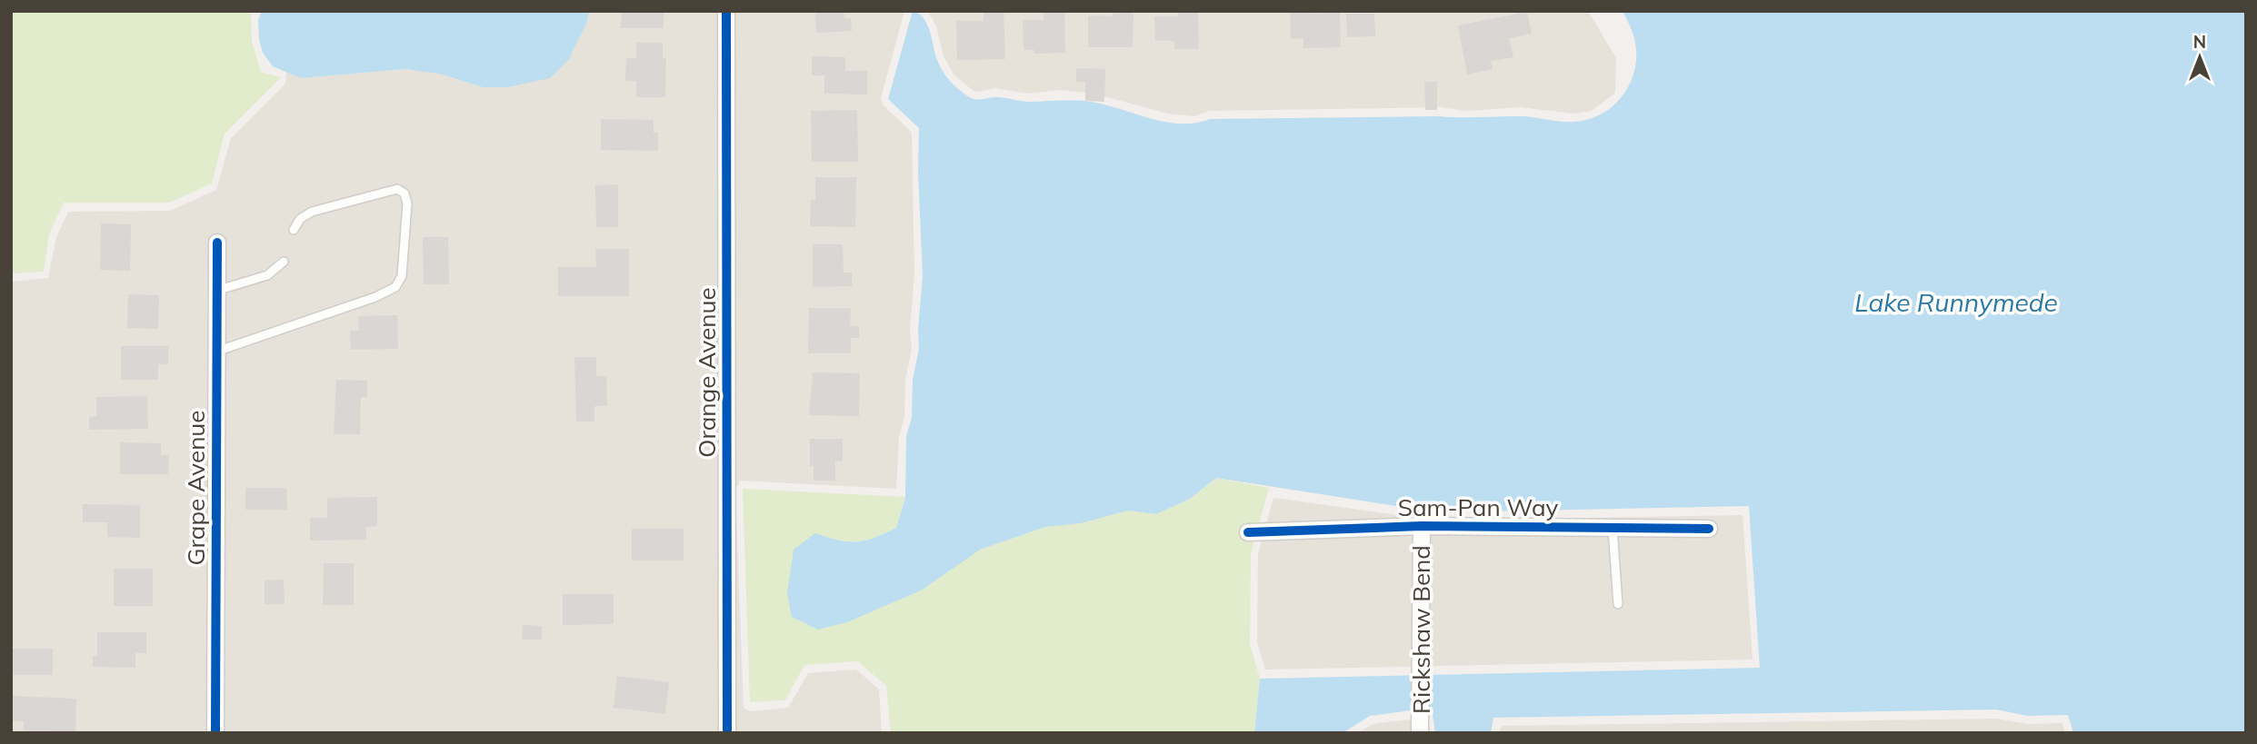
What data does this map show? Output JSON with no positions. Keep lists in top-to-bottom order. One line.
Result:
{"streets":{"street":["Orange Avenue","Grape Avenue","Sam-Pan Way","Rickshaw Bend"]},"crossings":[["Sam-Pan Way","Rickshaw Bend"]],"water":["Lake Runnymede"],"north":"top"}
